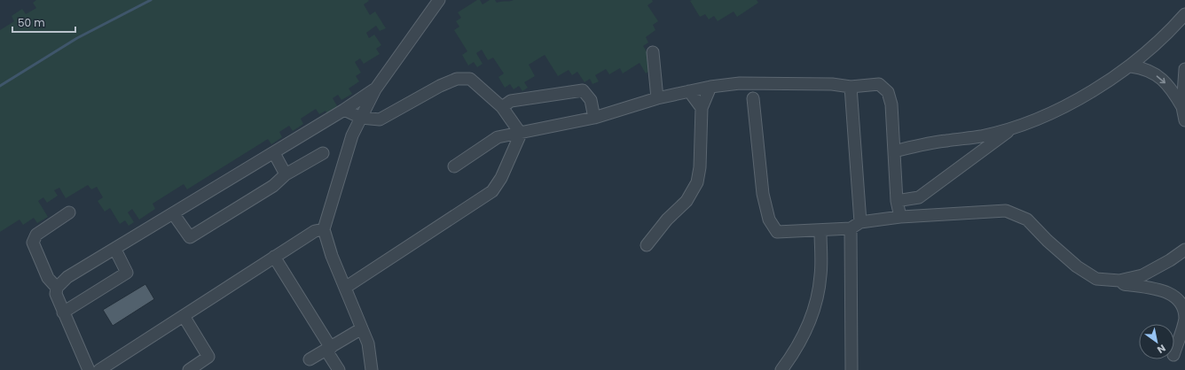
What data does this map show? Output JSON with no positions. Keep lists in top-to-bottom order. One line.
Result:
{"scale_bar":"50 m","north":"bottom right"}
